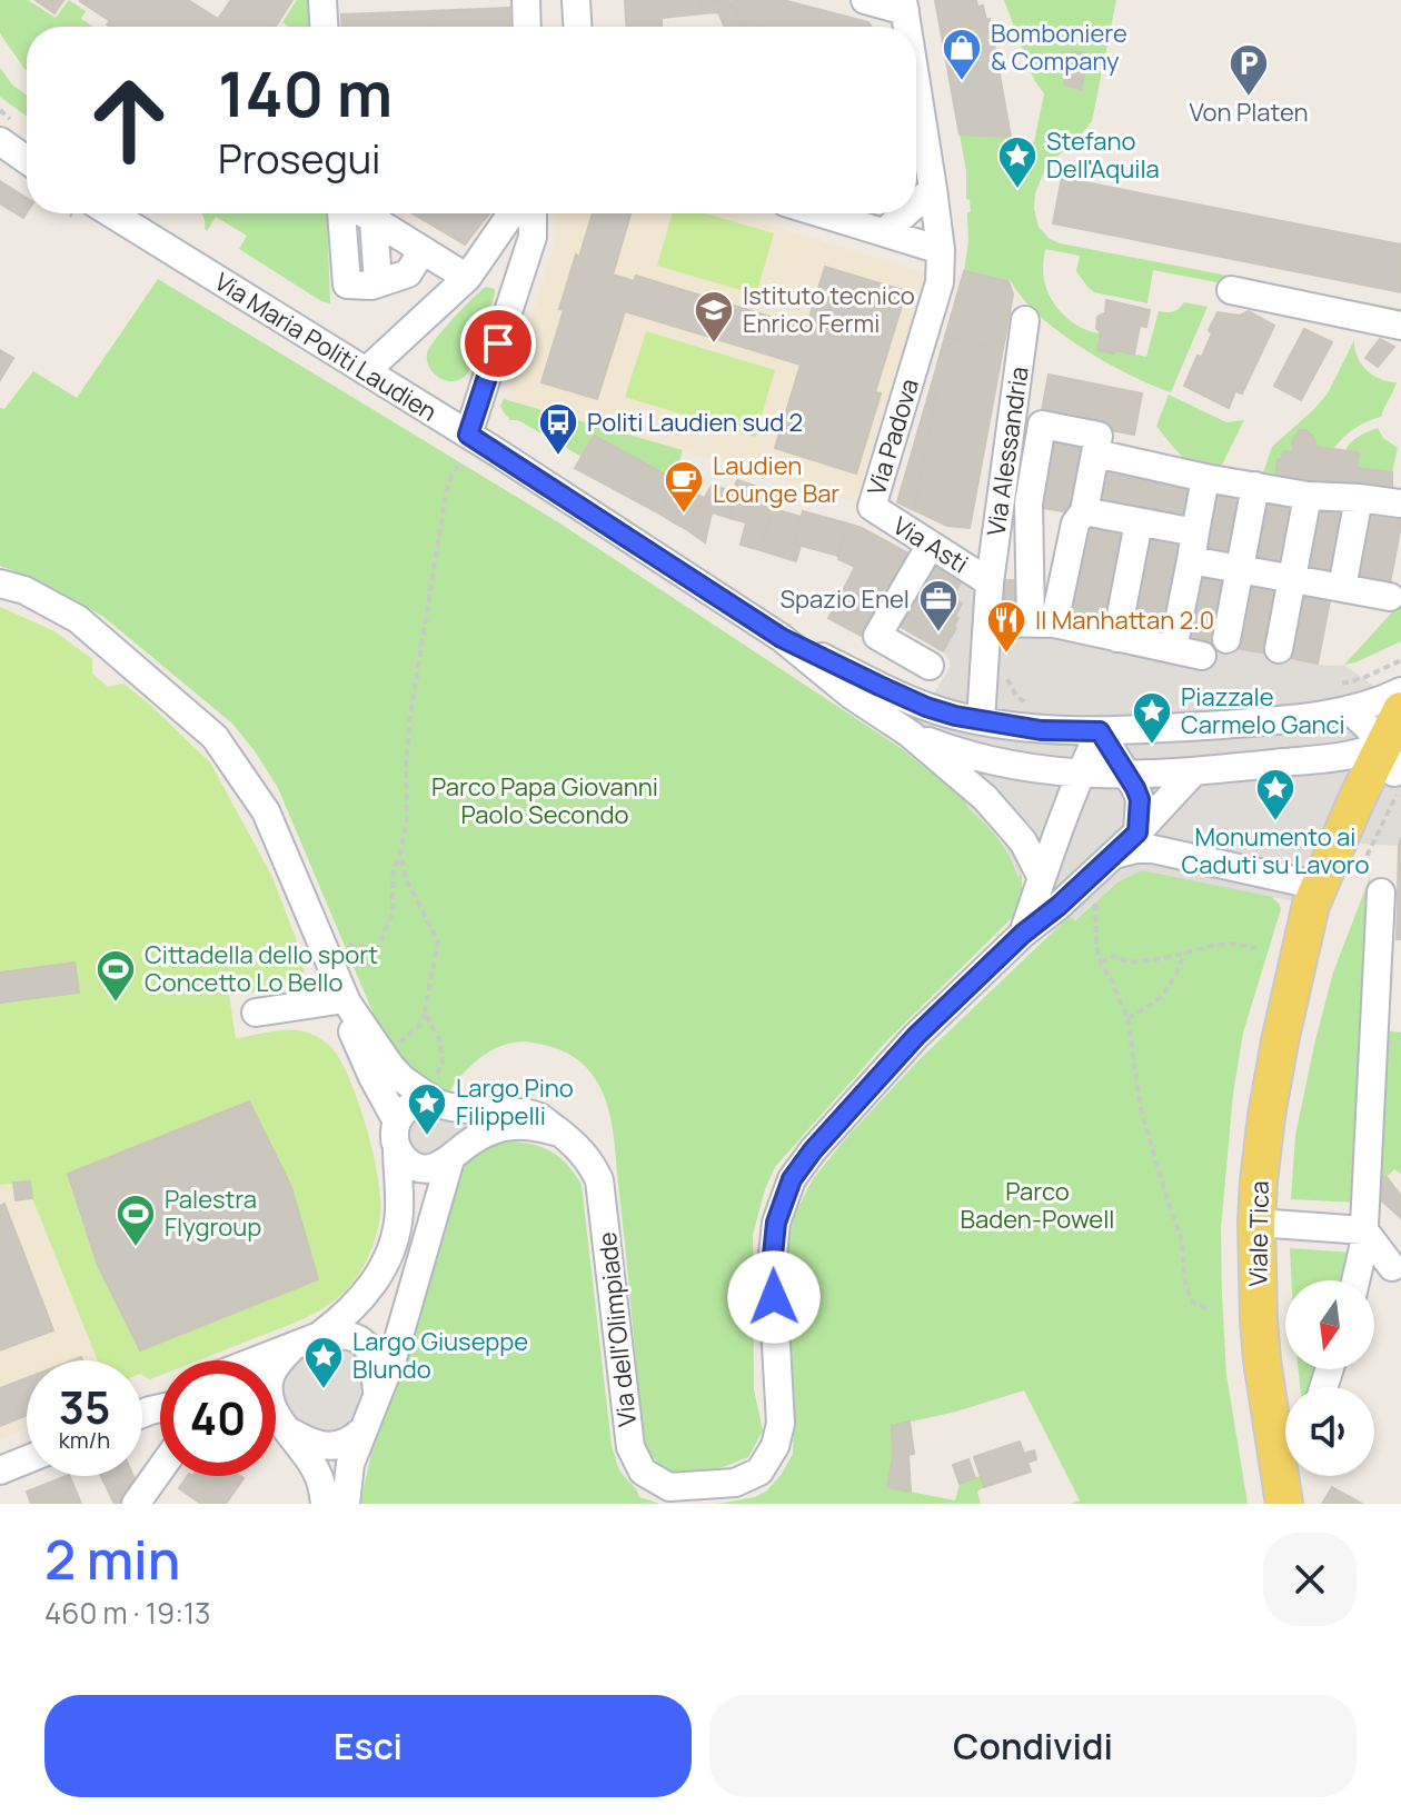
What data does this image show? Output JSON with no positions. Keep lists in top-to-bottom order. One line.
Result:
{"streets":{"main road":["Viale Tica"],"street":["Via Maria Politi Laudien","Via Padova","Via Alessandria","Via Asti","Via dell'Olimpiade"]},"crossings":[["Via Padova","Via Asti"],["Via Alessandria","Via Asti"]],"parks":["Parco Papa Giovanni Paolo Secondo","Parco Baden-Powell"],"places":{"shop":["Bomboniere & Company"],"parking":["Von Platen"],"place":["Stefano Dell'Aquila","Piazzale Carmelo Ganci","Monumento ai Caduti su Lavoro","Largo Pino Filippelli","Largo Giuseppe Blundo"],"school or university":["Istituto tecnico Enrico Fermi"],"bus stop":["Politi Laudien sud 2"],"cafe":["Laudien Lounge Bar"],"office":["Spazio Enel"],"restaurant":["Il Manhattan 2.0"],"sports":["Cittadella dello sport Concetto Lo Bello","Palestra Flygroup"]},"north":"bottom","page":{"turn":["140 m","Prosegui"],"speed":"35 km/h","limit":"40","heading":["2 min","460 m · 19:13"],"buttons":["Esci","Condividi"]}}
